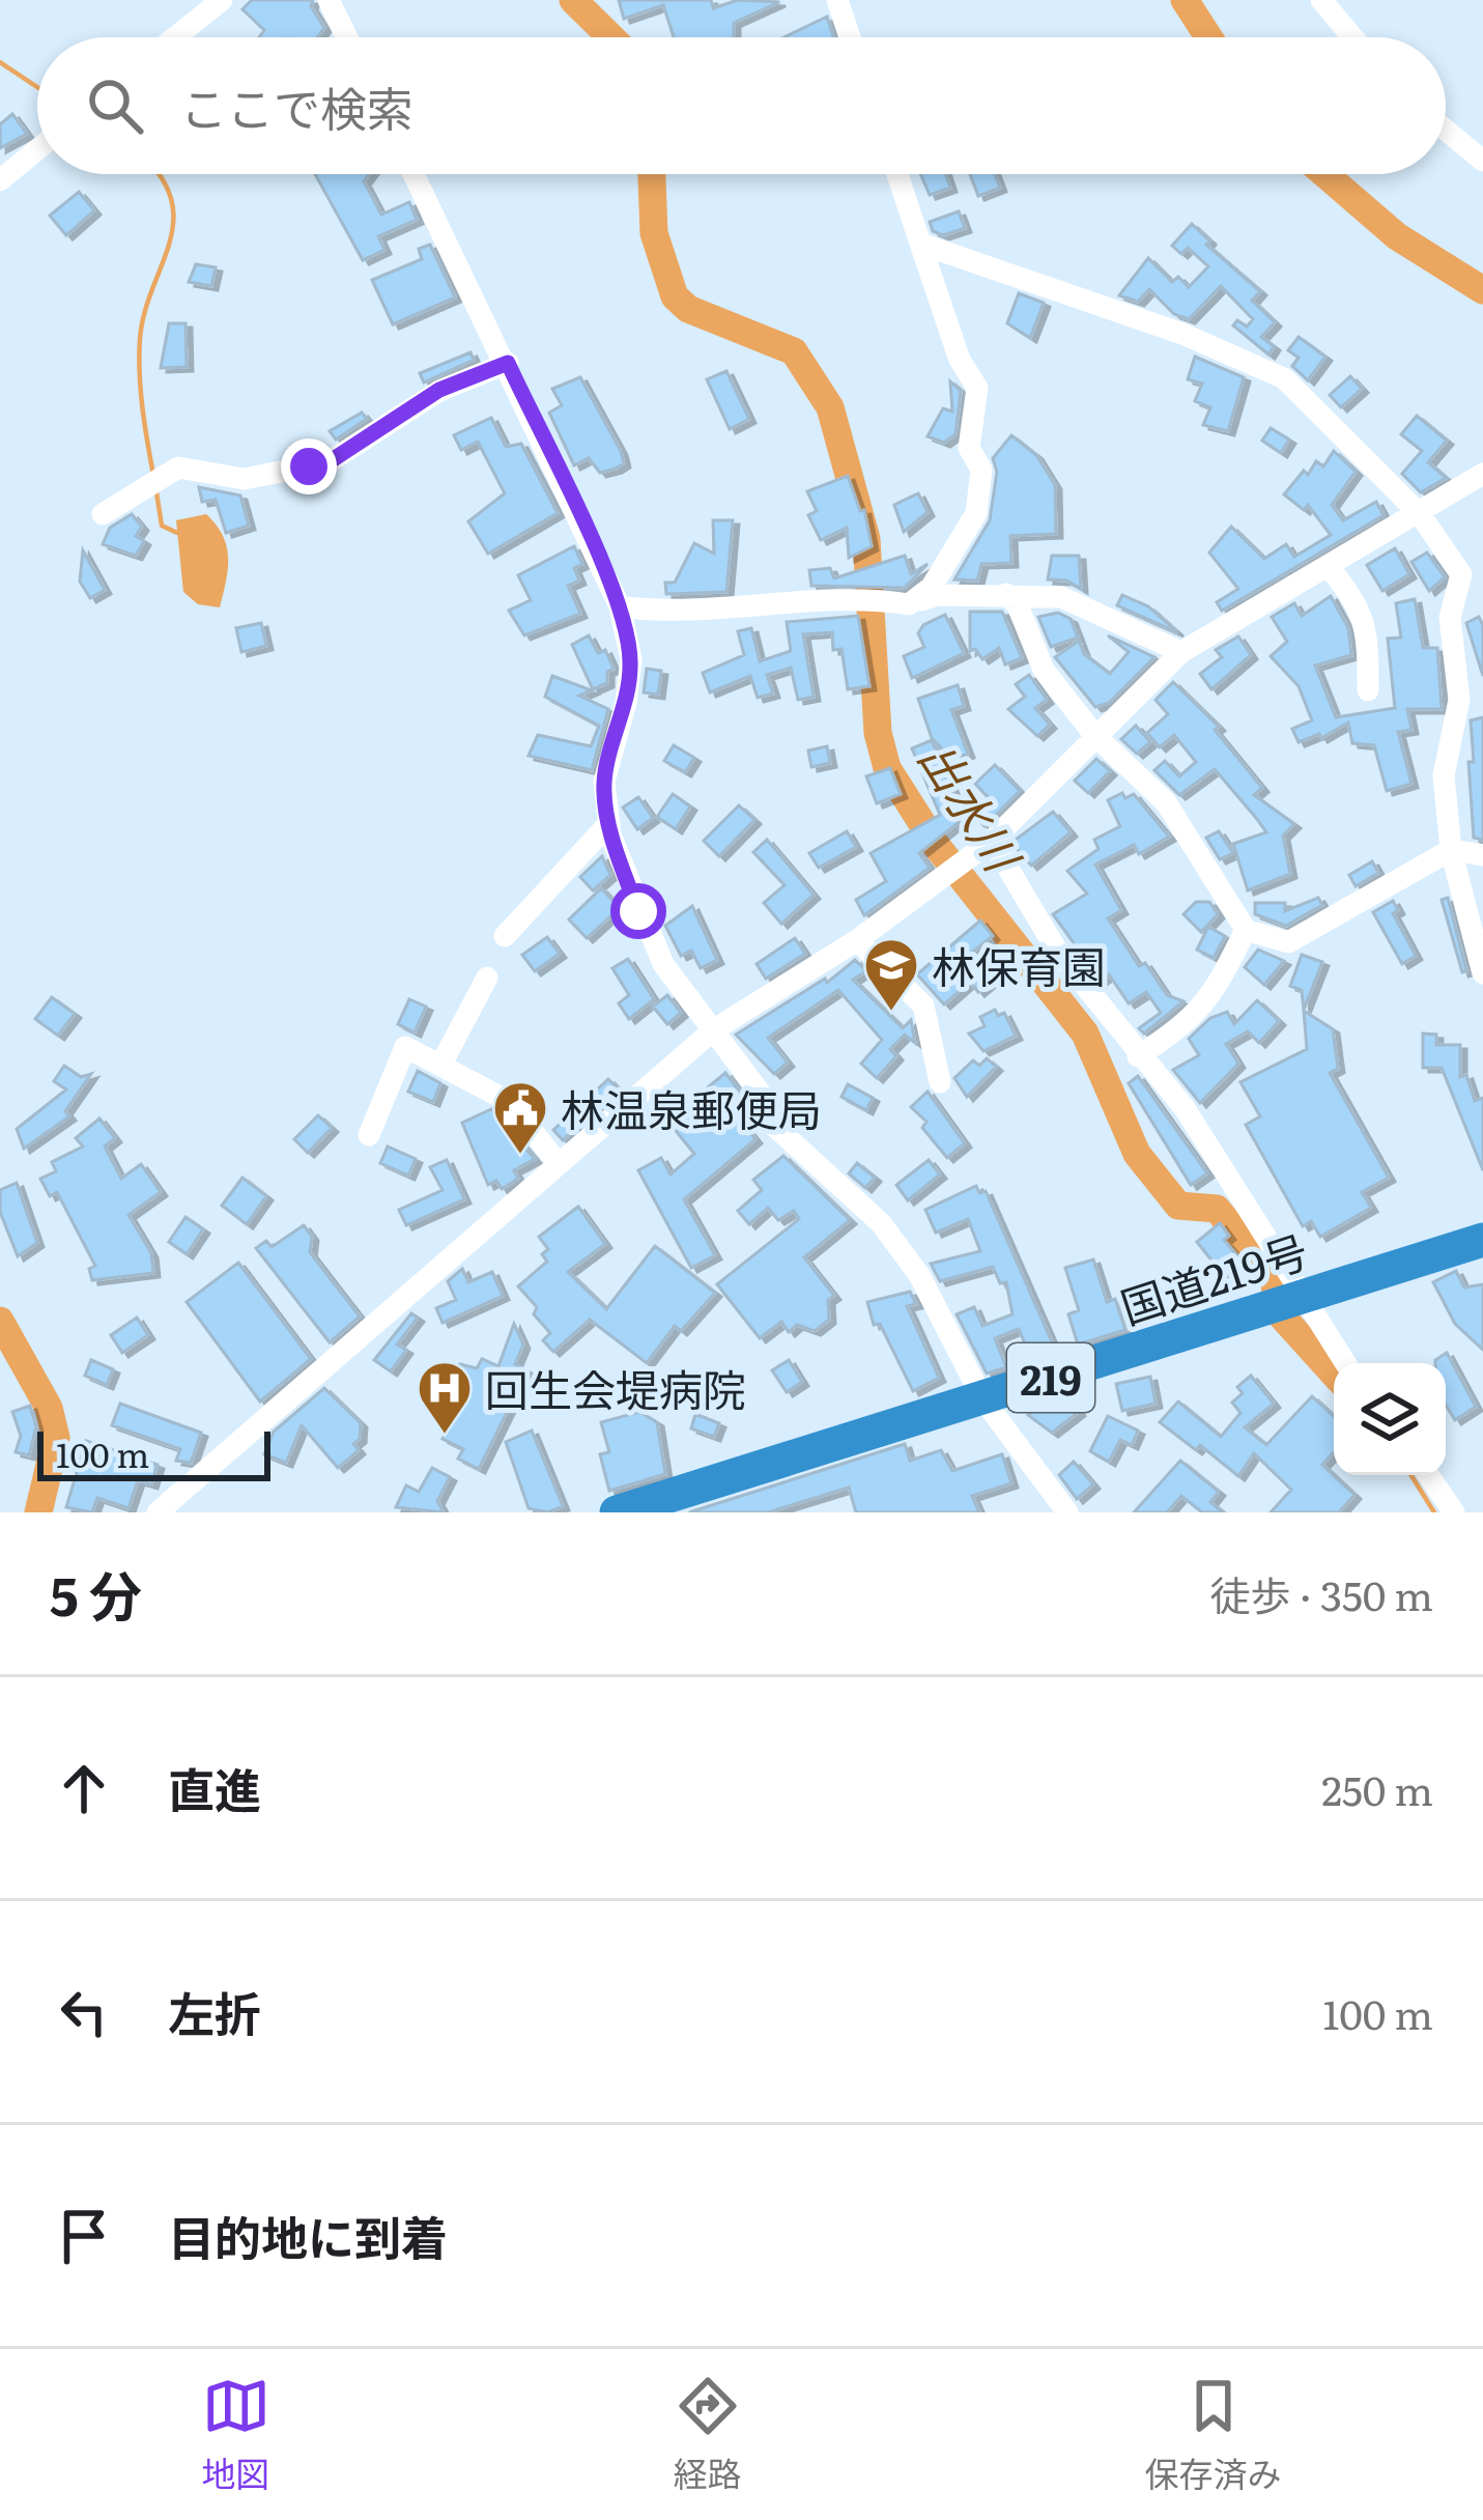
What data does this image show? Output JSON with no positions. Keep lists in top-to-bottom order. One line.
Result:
{"streets":{"highway":["国道219号","219"]},"water":["出水川"],"places":{"school or university":["林保育園"],"public building":["林温泉郵便局"],"hospital":["回生会堤病院"]},"scale_bar":"100 m","page":{"search":"ここで検索","scale":"100 m","heading":["5 分","徒歩 · 350 m"],"list":[["直進","250 m"],["左折","100 m"],"目的地に到着"],"nav":["地図","経路","保存済み"]}}
